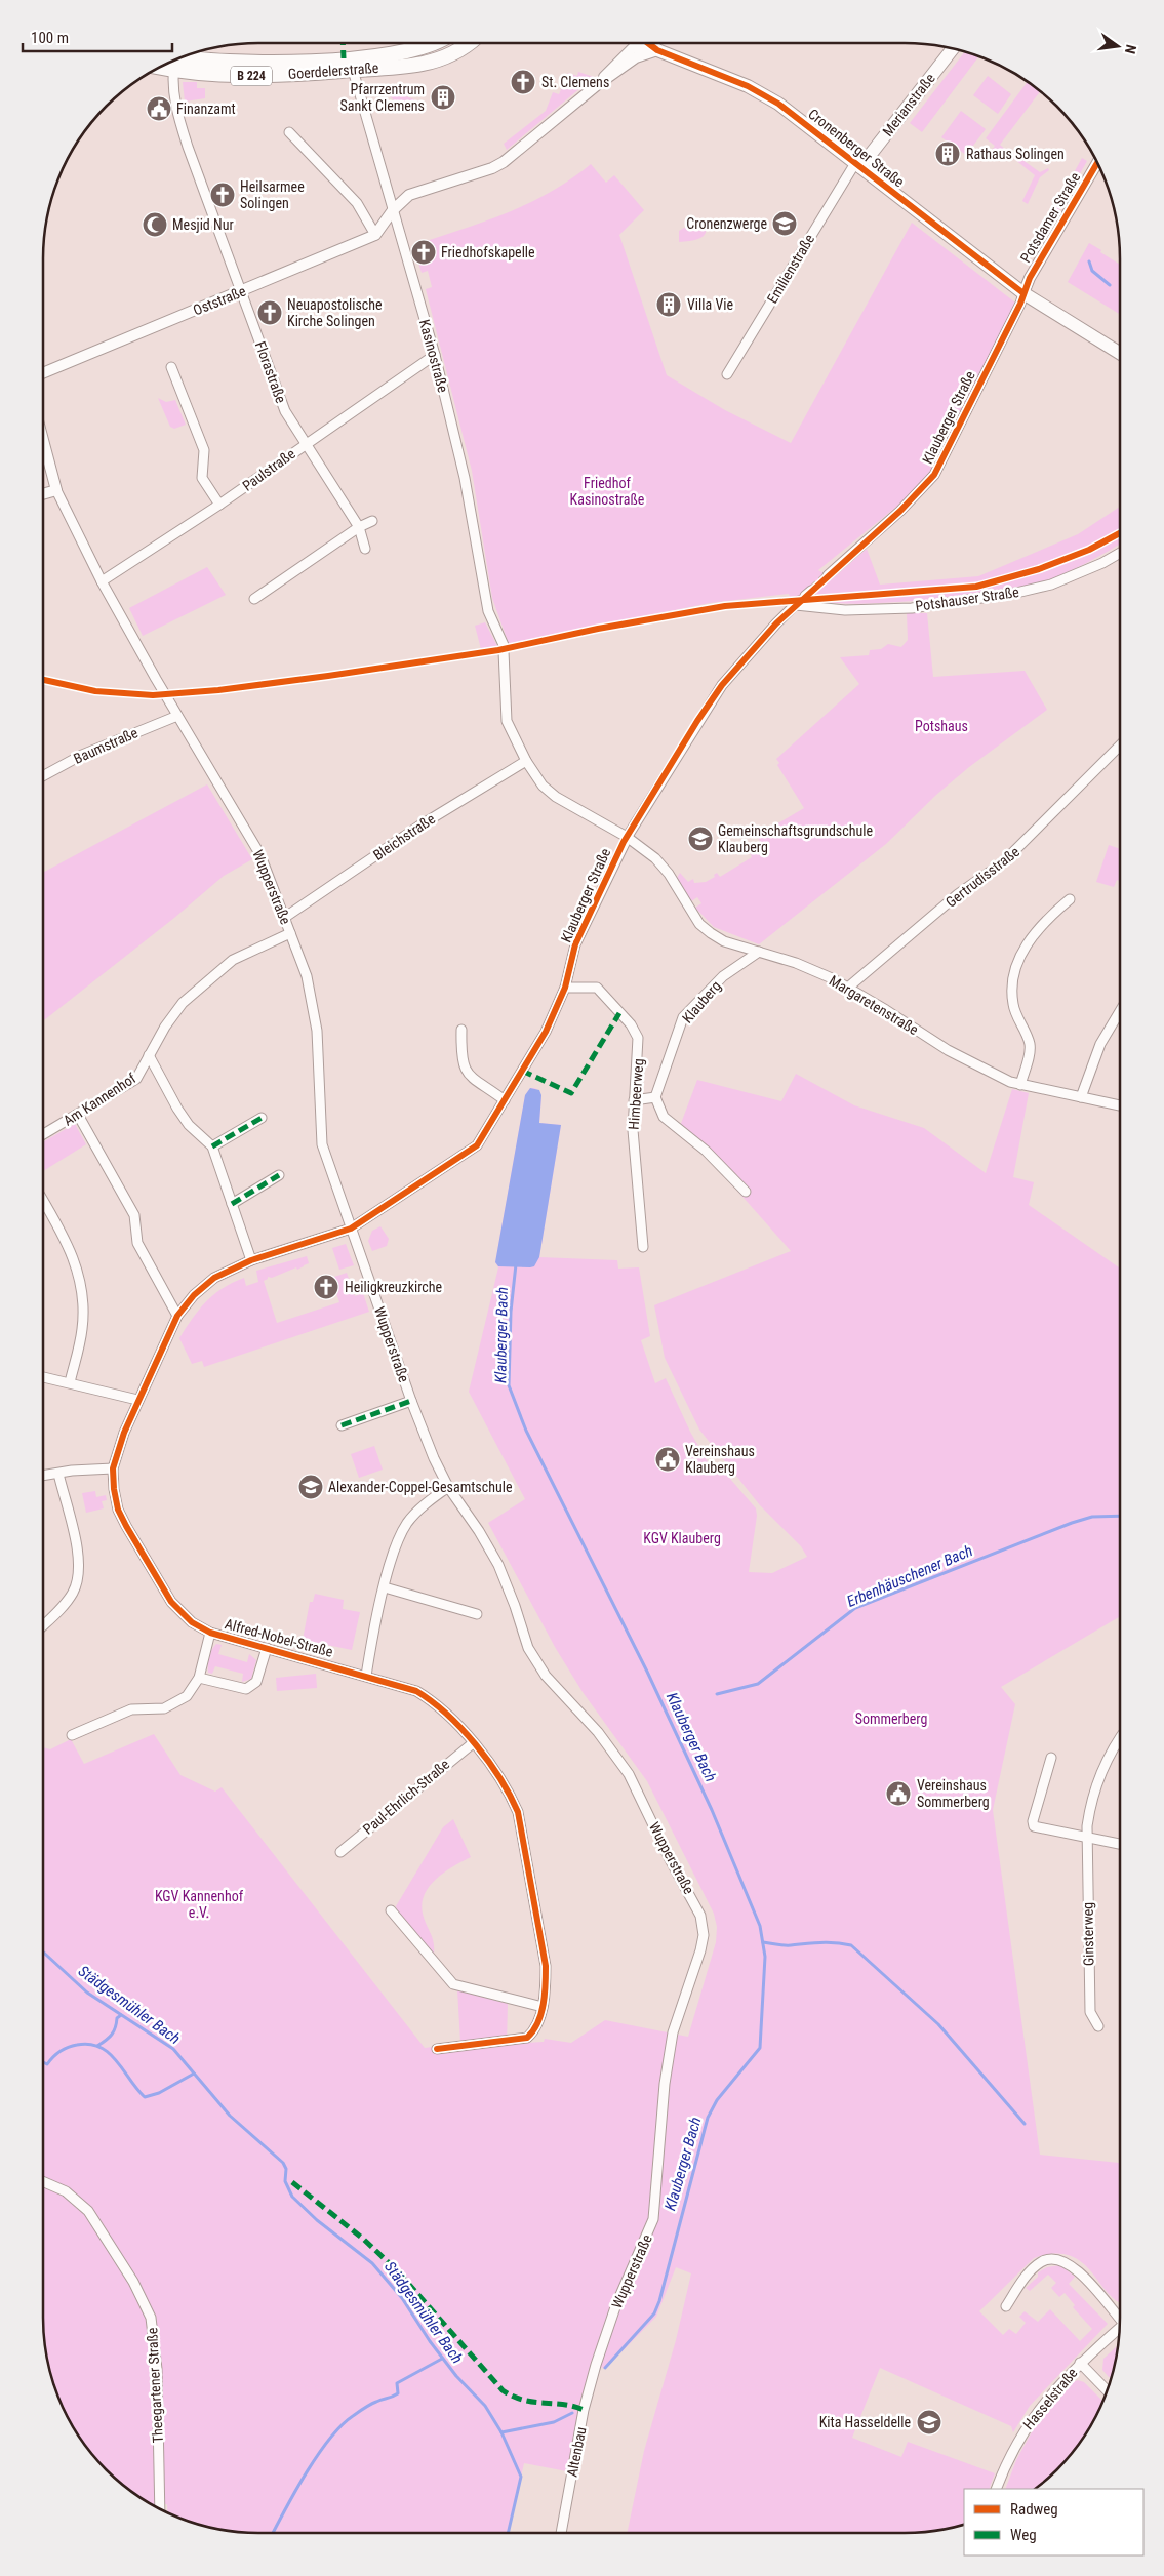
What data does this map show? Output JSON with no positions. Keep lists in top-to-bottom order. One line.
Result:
{"streets":{"main road":["Goerdelerstraße","B 224","Merianstraße","Cronenberger Straße"],"street":["Potsdamer Straße","Emilienstraße","Oststraße","Kasinostraße","Florastraße","Klauberger Straße","Paulstraße","Potshauser Straße","Baumstraße","Bleichstraße","Gertrudisstraße","Wupperstraße","Klauberg","Margaretenstraße","Himbeerweg","Am Kannenhof","Alfred-Nobel-Straße","Paul-Ehrlich-Straße","Ginsterweg","Theegartener Straße","Hasselstraße","Altenbau"]},"crossings":[["Goerdelerstraße","Kasinostraße"],["Goerdelerstraße","Florastraße"],["Merianstraße","Cronenberger Straße"],["Merianstraße","Emilienstraße"],["Cronenberger Straße","Potsdamer Straße"],["Cronenberger Straße","Emilienstraße"],["Cronenberger Straße","Klauberger Straße"],["Potsdamer Straße","Klauberger Straße"],["Oststraße","Florastraße"],["Kasinostraße","Klauberger Straße"],["Kasinostraße","Paulstraße"],["Kasinostraße","Bleichstraße"],["Kasinostraße","Margaretenstraße"],["Florastraße","Paulstraße"],["Klauberger Straße","Potshauser Straße"],["Klauberger Straße","Wupperstraße"],["Klauberger Straße","Margaretenstraße"],["Klauberger Straße","Himbeerweg"],["Klauberger Straße","Alfred-Nobel-Straße"],["Paulstraße","Wupperstraße"],["Baumstraße","Wupperstraße"],["Bleichstraße","Wupperstraße"],["Gertrudisstraße","Margaretenstraße"],["Wupperstraße","Am Kannenhof"],["Wupperstraße","Alfred-Nobel-Straße"],["Wupperstraße","Altenbau"],["Klauberg","Margaretenstraße"],["Alfred-Nobel-Straße","Paul-Ehrlich-Straße"]],"water":["Klauberger Bach","Erbenhäuschener Bach","Städgesmühler Bach"],"parks":["Friedhof Kasinostraße","Potshaus","KGV Klauberg","Sommerberg","KGV Kannenhof e.V."],"places":{"church":["St. Clemens","Heilsarmee Solingen","Friedhofskapelle","Neuapostolische Kirche Solingen","Heiligkreuzkirche"],"building":["Pfarrzentrum Sankt Clemens","Rathaus Solingen","Villa Vie"],"public building":["Finanzamt","Vereinshaus Klauberg","Vereinshaus Sommerberg"],"school or university":["Cronenzwerge","Gemeinschaftsgrundschule Klauberg","Alexander-Coppel-Gesamtschule","Kita Hasseldelle"],"mosque":["Mesjid Nur"]},"legend":["Radweg","Weg"],"scale_bar":"100 m","north":"right"}
